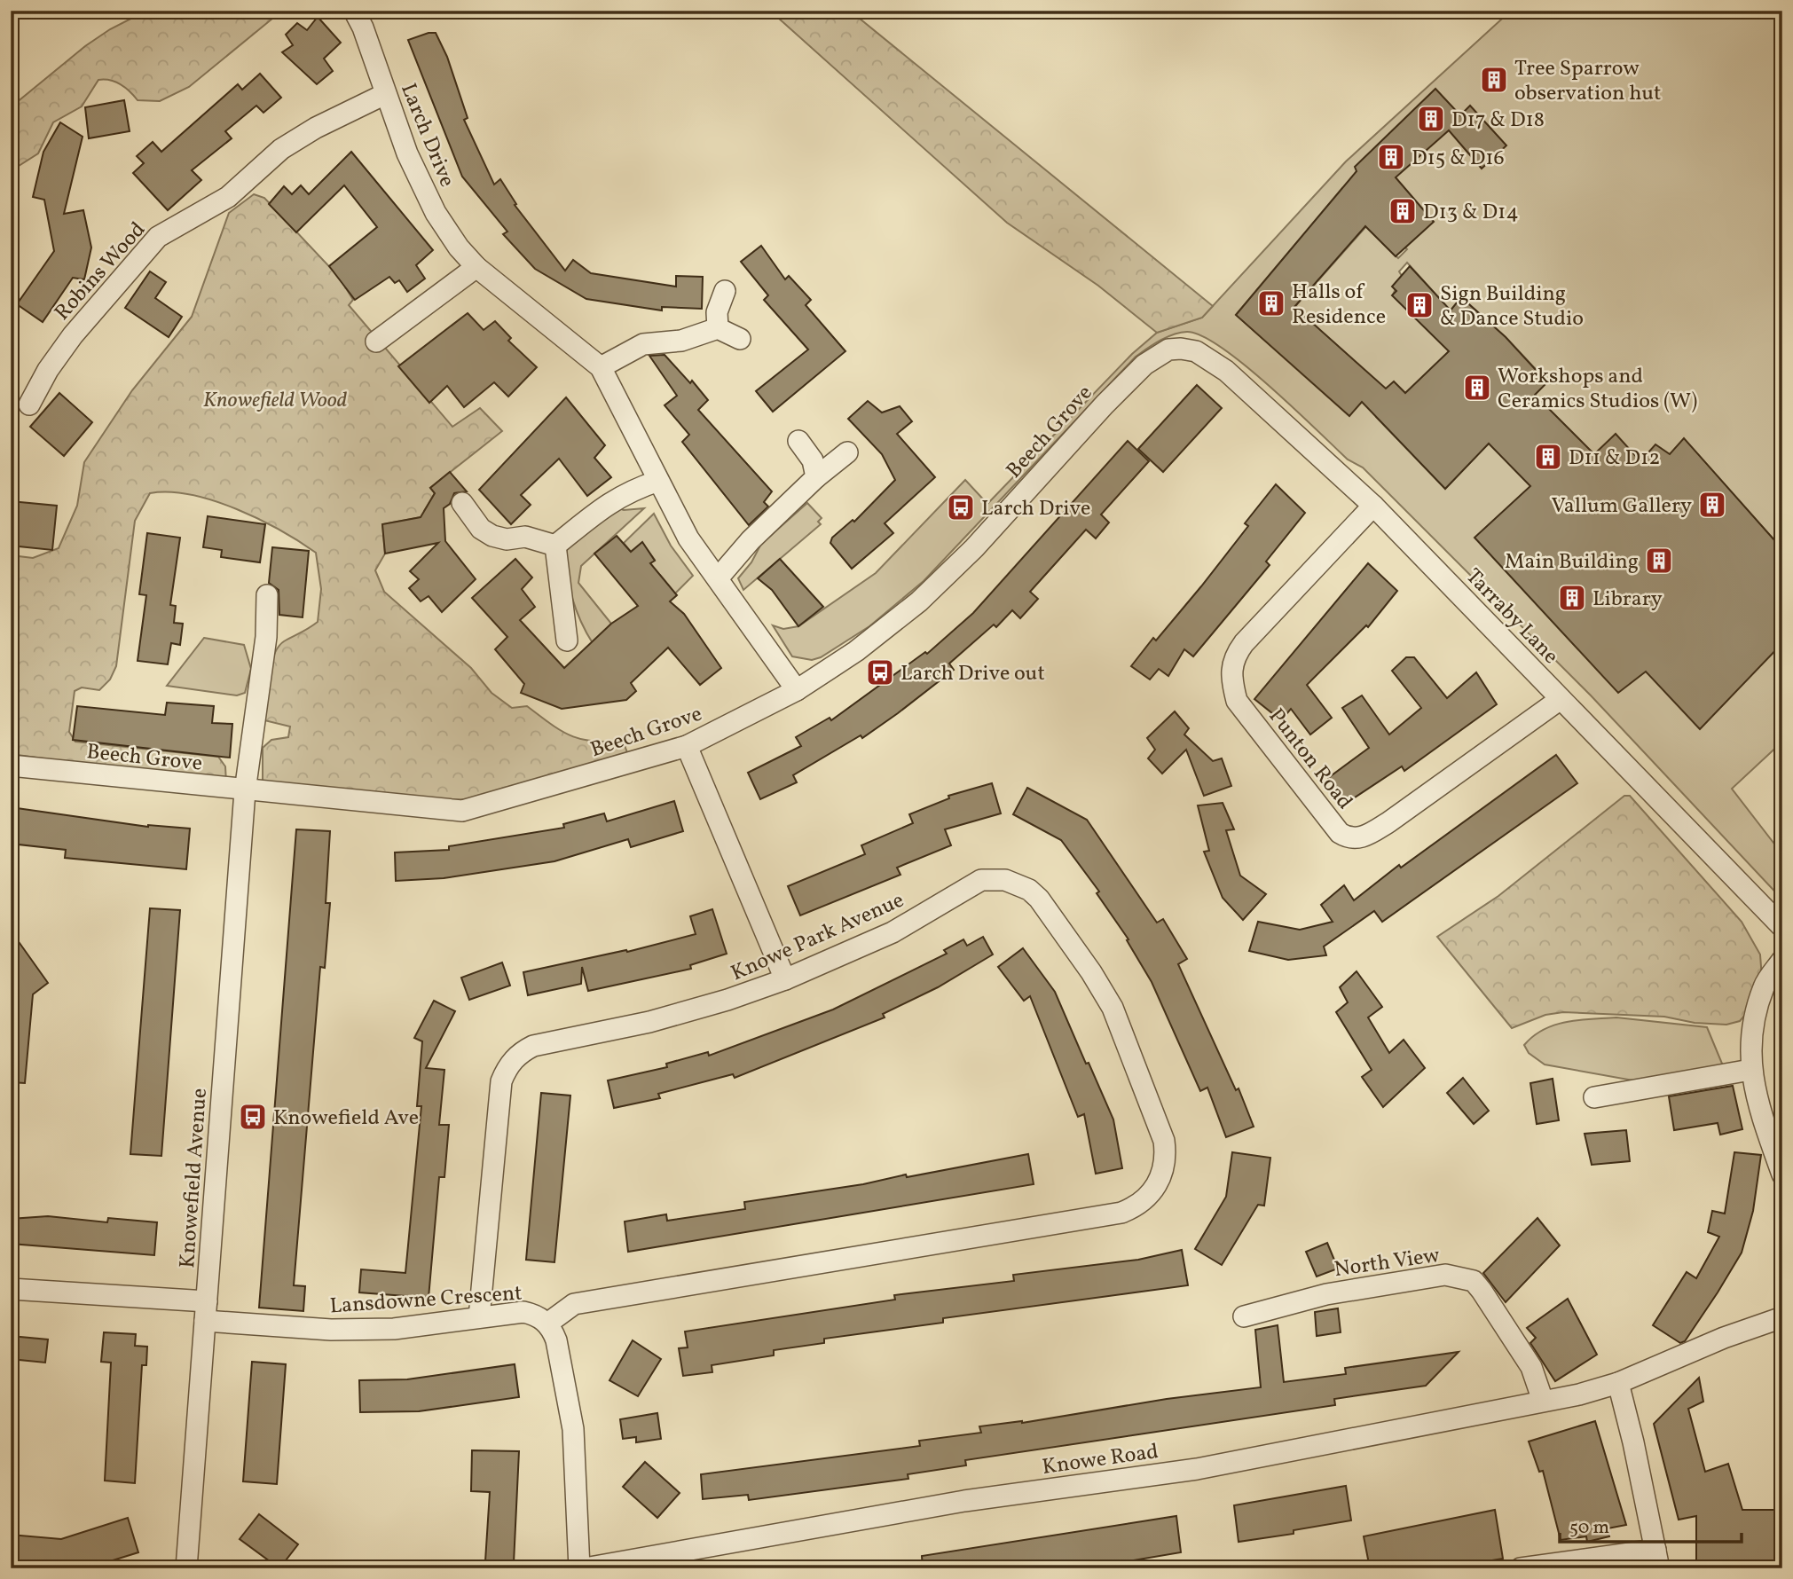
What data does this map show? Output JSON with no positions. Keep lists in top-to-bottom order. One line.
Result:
{"streets":{"street":["Larch Drive","Robins Wood","Beech Grove","Tarraby Lane","Punton Road","Knowe Park Avenue","Knowefield Avenue","North View","Lansdowne Crescent","Knowe Road"]},"crossings":[["Larch Drive","Robins Wood"],["Larch Drive","Beech Grove"],["Beech Grove","Tarraby Lane"],["Beech Grove","Knowefield Avenue"],["Tarraby Lane","Punton Road"],["Knowe Park Avenue","Lansdowne Crescent"],["Knowefield Avenue","Lansdowne Crescent"],["North View","Knowe Road"]],"parks":["Knowefield Wood"],"places":{"building":["Tree Sparrow observation hut","D17 & D18","D15 & D16","D13 & D14","Halls of Residence","Sign Building & Dance Studio","Workshops and Ceramics Studios (W)","D11 & D12","Vallum Gallery","Main Building","Library"],"bus stop":["Larch Drive","Larch Drive out","Knowefield Ave"]},"scale_bar":"50 m"}
